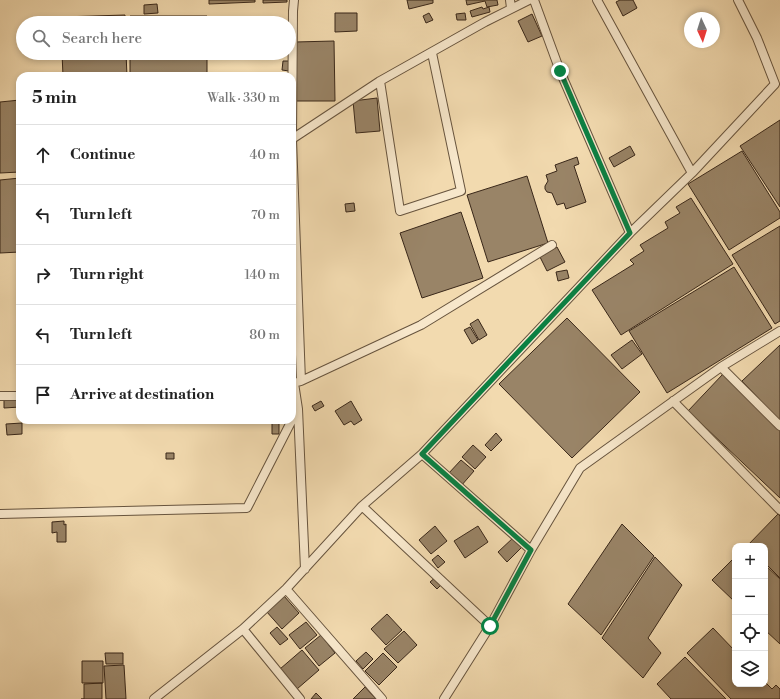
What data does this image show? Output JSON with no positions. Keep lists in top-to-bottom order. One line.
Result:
{"north":"bottom","page":{"search":"Search here","heading":["5 min","Walk · 330 m"],"list":[["Continue","40 m"],["Turn left","70 m"],["Turn right","140 m"],["Turn left","80 m"],"Arrive at destination"],"map_buttons":["+","−"]}}
